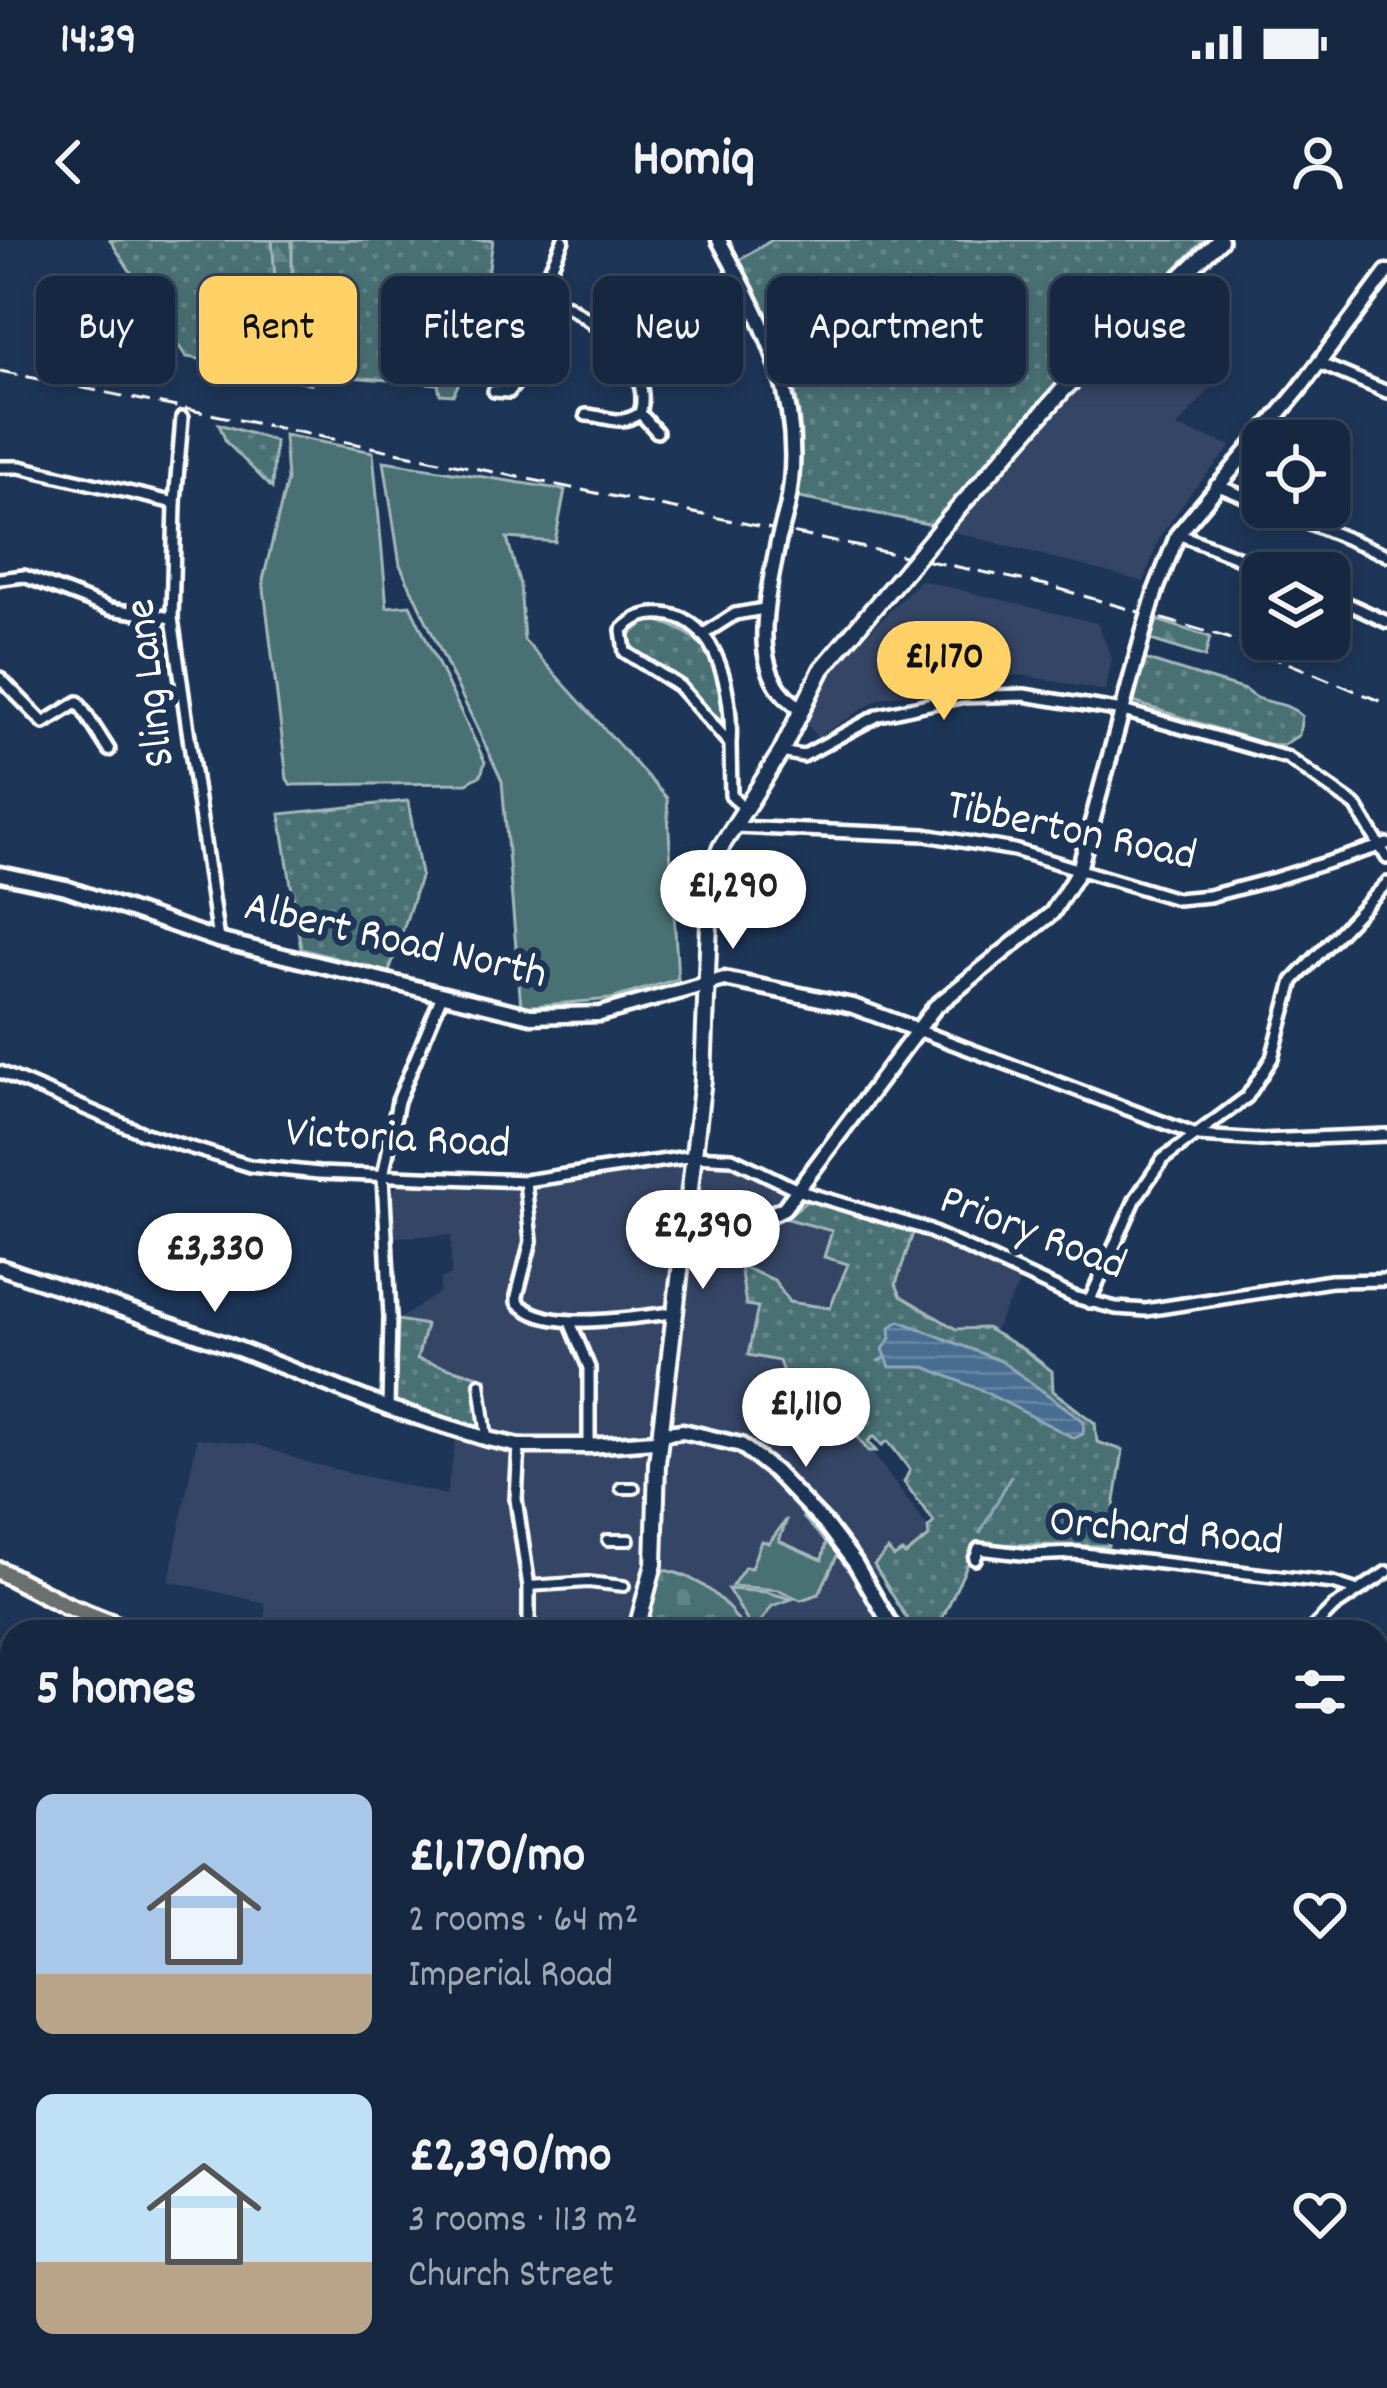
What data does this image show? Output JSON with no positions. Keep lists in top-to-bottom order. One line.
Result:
{"streets":{"street":["Sling Lane","Tibberton Road","Albert Road North","Victoria Road","Priory Road","Orchard Road"]},"crossings":[["Sling Lane","Albert Road North"],["Victoria Road","Priory Road"]],"page":{"status":"14:39","header":"Homiq","chip":["Buy","Rent","Filters","New","Apartment","House"],"price":["£1,170","£1,290","£2,390","£3,330","£1,110"],"heading":"5 homes","list":[{"name":"£1,170/mo","note":"2 rooms · 64 m² · Imperial Road"},{"name":"£2,390/mo","note":"3 rooms · 113 m² · Church Street"}]}}
